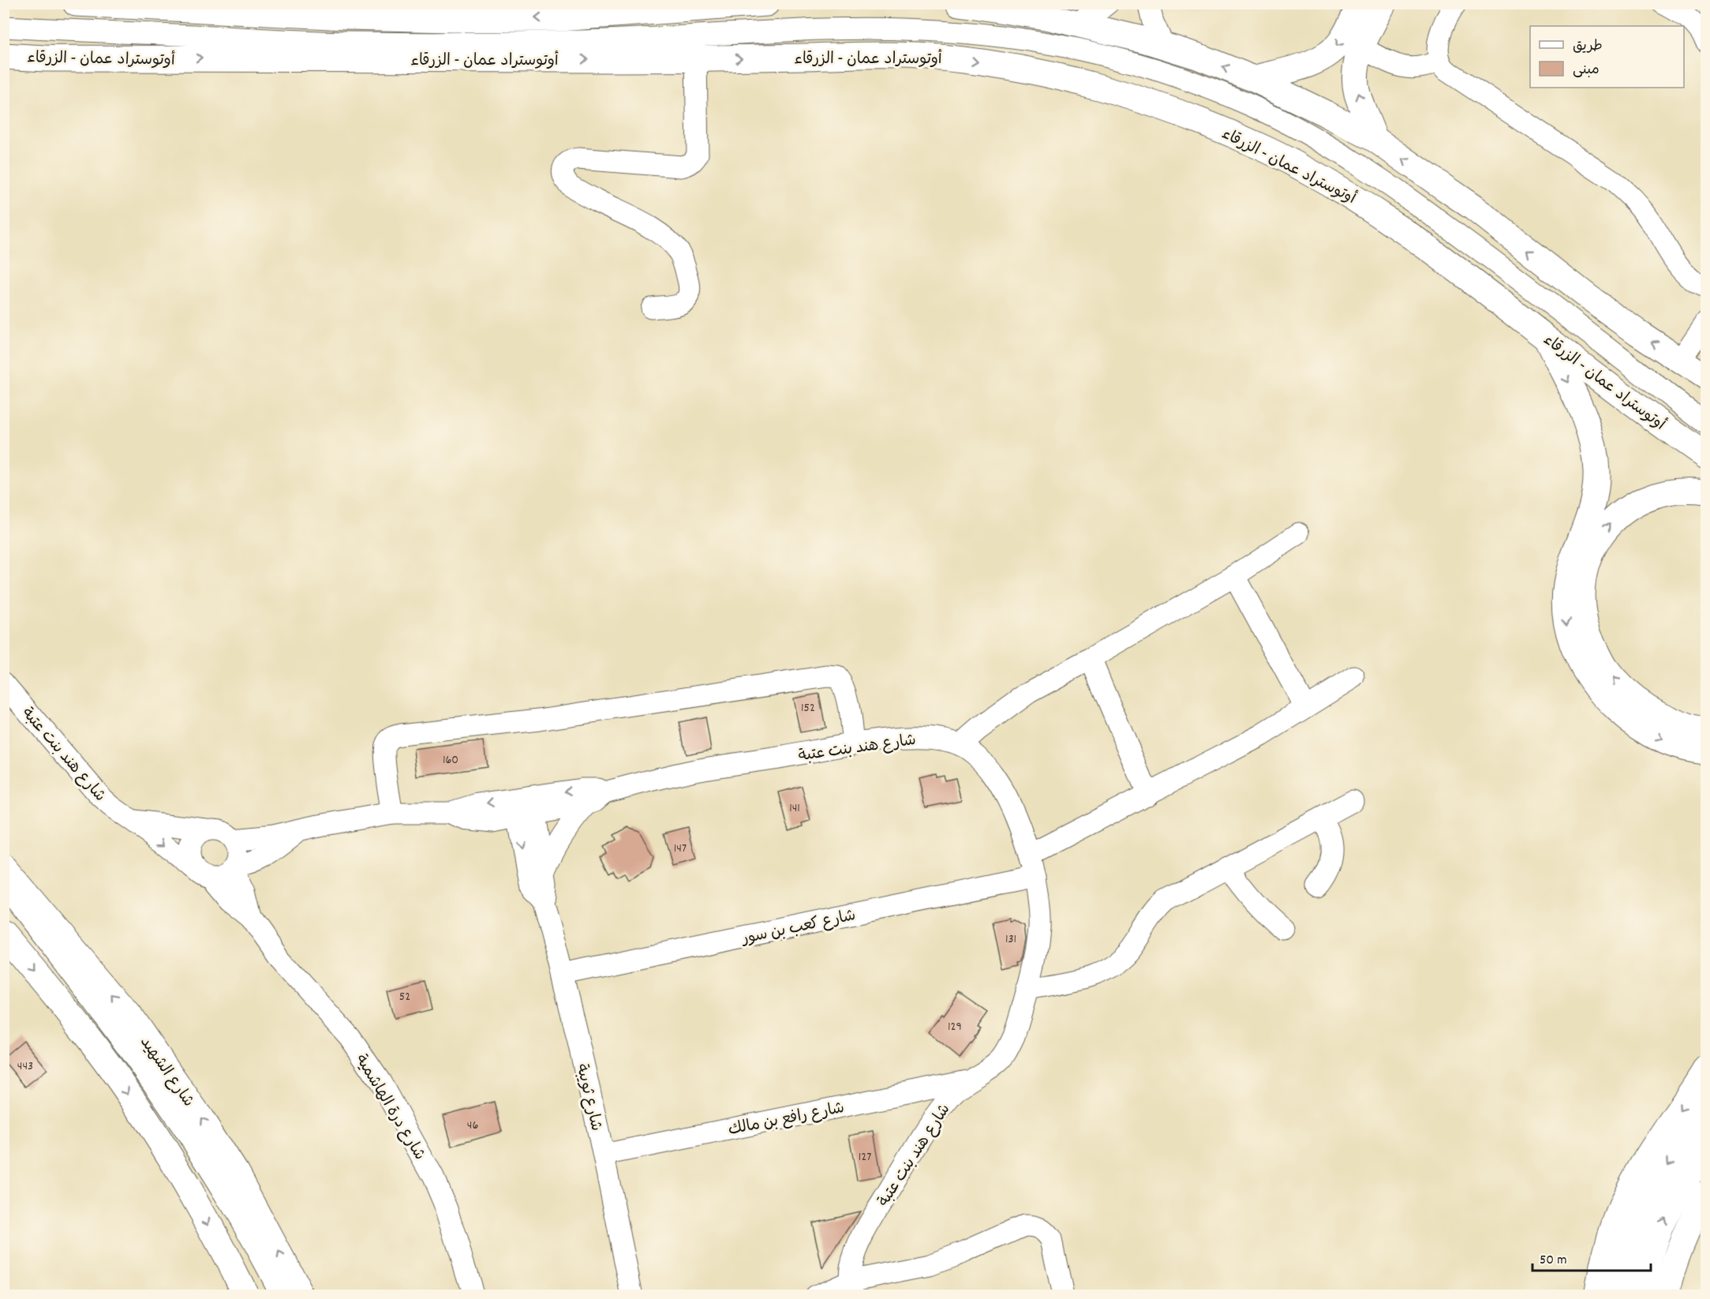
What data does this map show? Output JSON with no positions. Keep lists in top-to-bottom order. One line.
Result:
{"streets":{"main road":["أوتوستراد عمان - الزرقاء","شارع الشهيد"],"street":["شارع هند بنت عتبة","شارع كعب بن سور","شارع ثويبة","شارع درة الهاشمية","شارع رافع بن مالك"]},"crossings":[["شارع هند بنت عتبة","شارع كعب بن سور"],["شارع هند بنت عتبة","شارع ثويبة"],["شارع هند بنت عتبة","شارع درة الهاشمية"],["شارع هند بنت عتبة","شارع رافع بن مالك"],["شارع كعب بن سور","شارع ثويبة"],["شارع ثويبة","شارع رافع بن مالك"]],"house_numbers":["152","160","141","147","131","52","129","443","46","127"],"legend":["طريق","مبنى"],"scale_bar":"50 m"}
